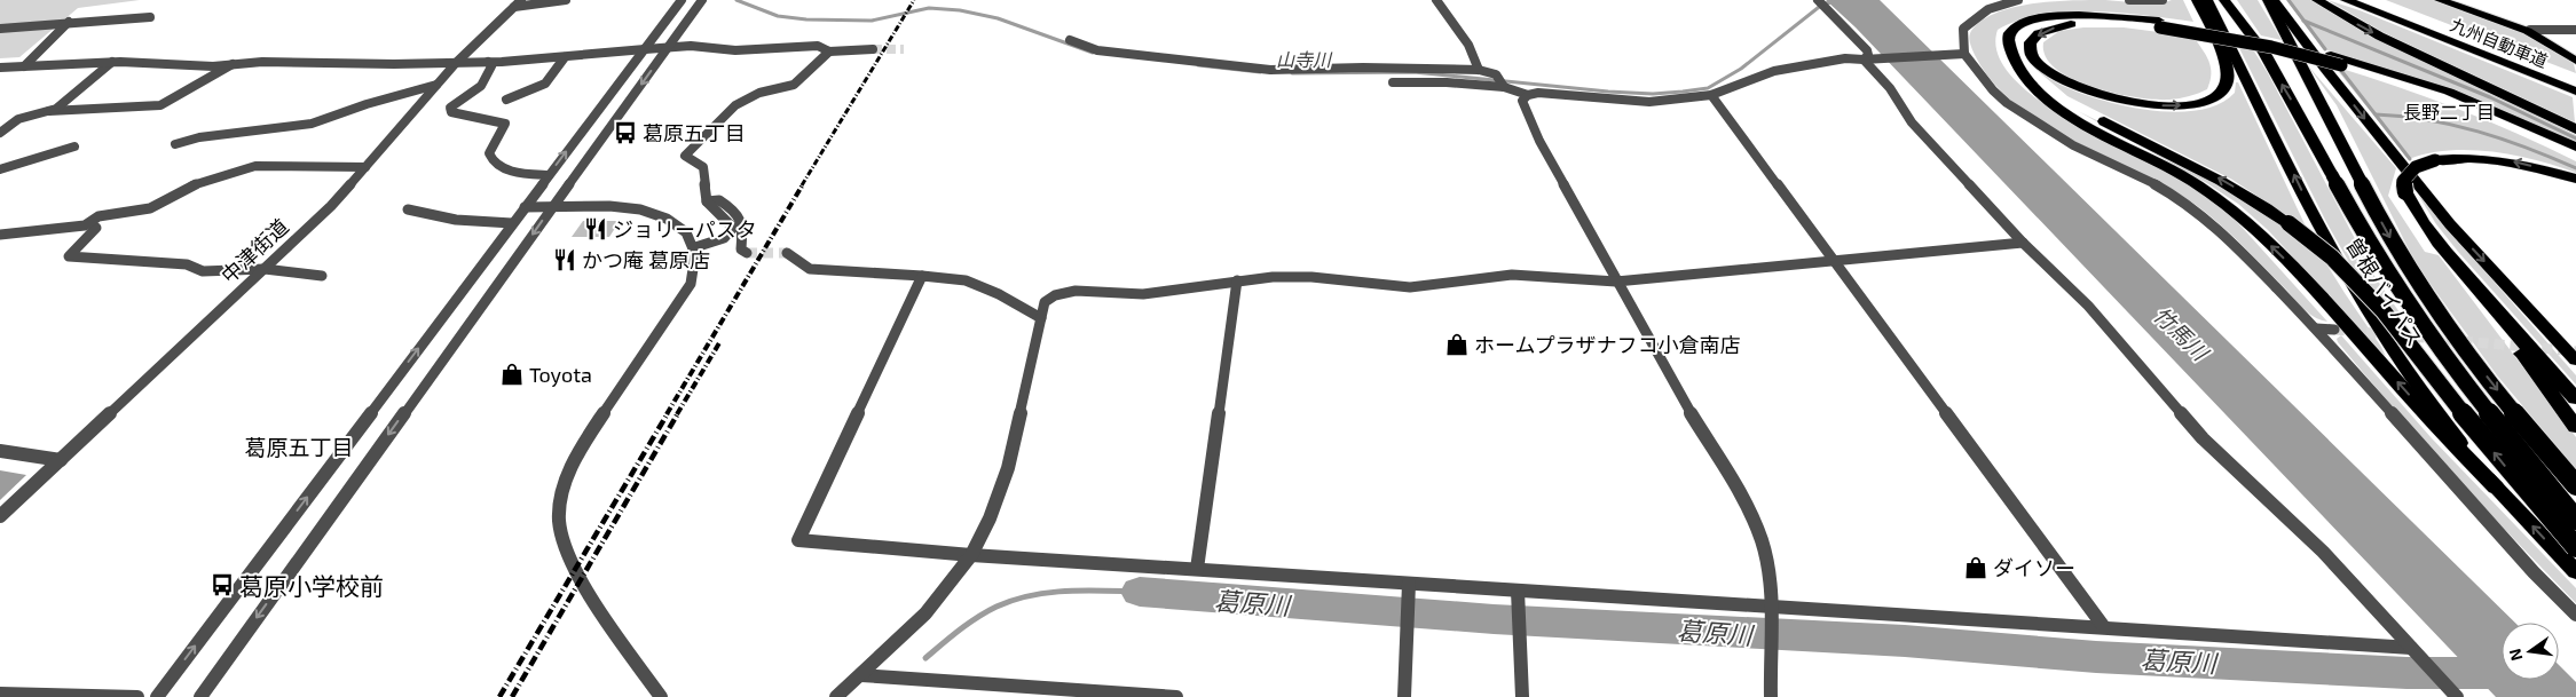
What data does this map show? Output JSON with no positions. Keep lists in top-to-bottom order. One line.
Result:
{"streets":{"highway":["九州自動車道","曽根バイパス"],"street":["中津街道"]},"districts":["長野二丁目","葛原五丁目"],"water":["山寺川","竹馬川","葛原川"],"places":{"bus stop":["葛原五丁目","葛原小学校前"],"restaurant":["ジョリーパスタ","かつ庵 葛原店"],"shop":["ホームプラザナフコ小倉南店","Toyota","ダイソー"]},"north":"left"}
